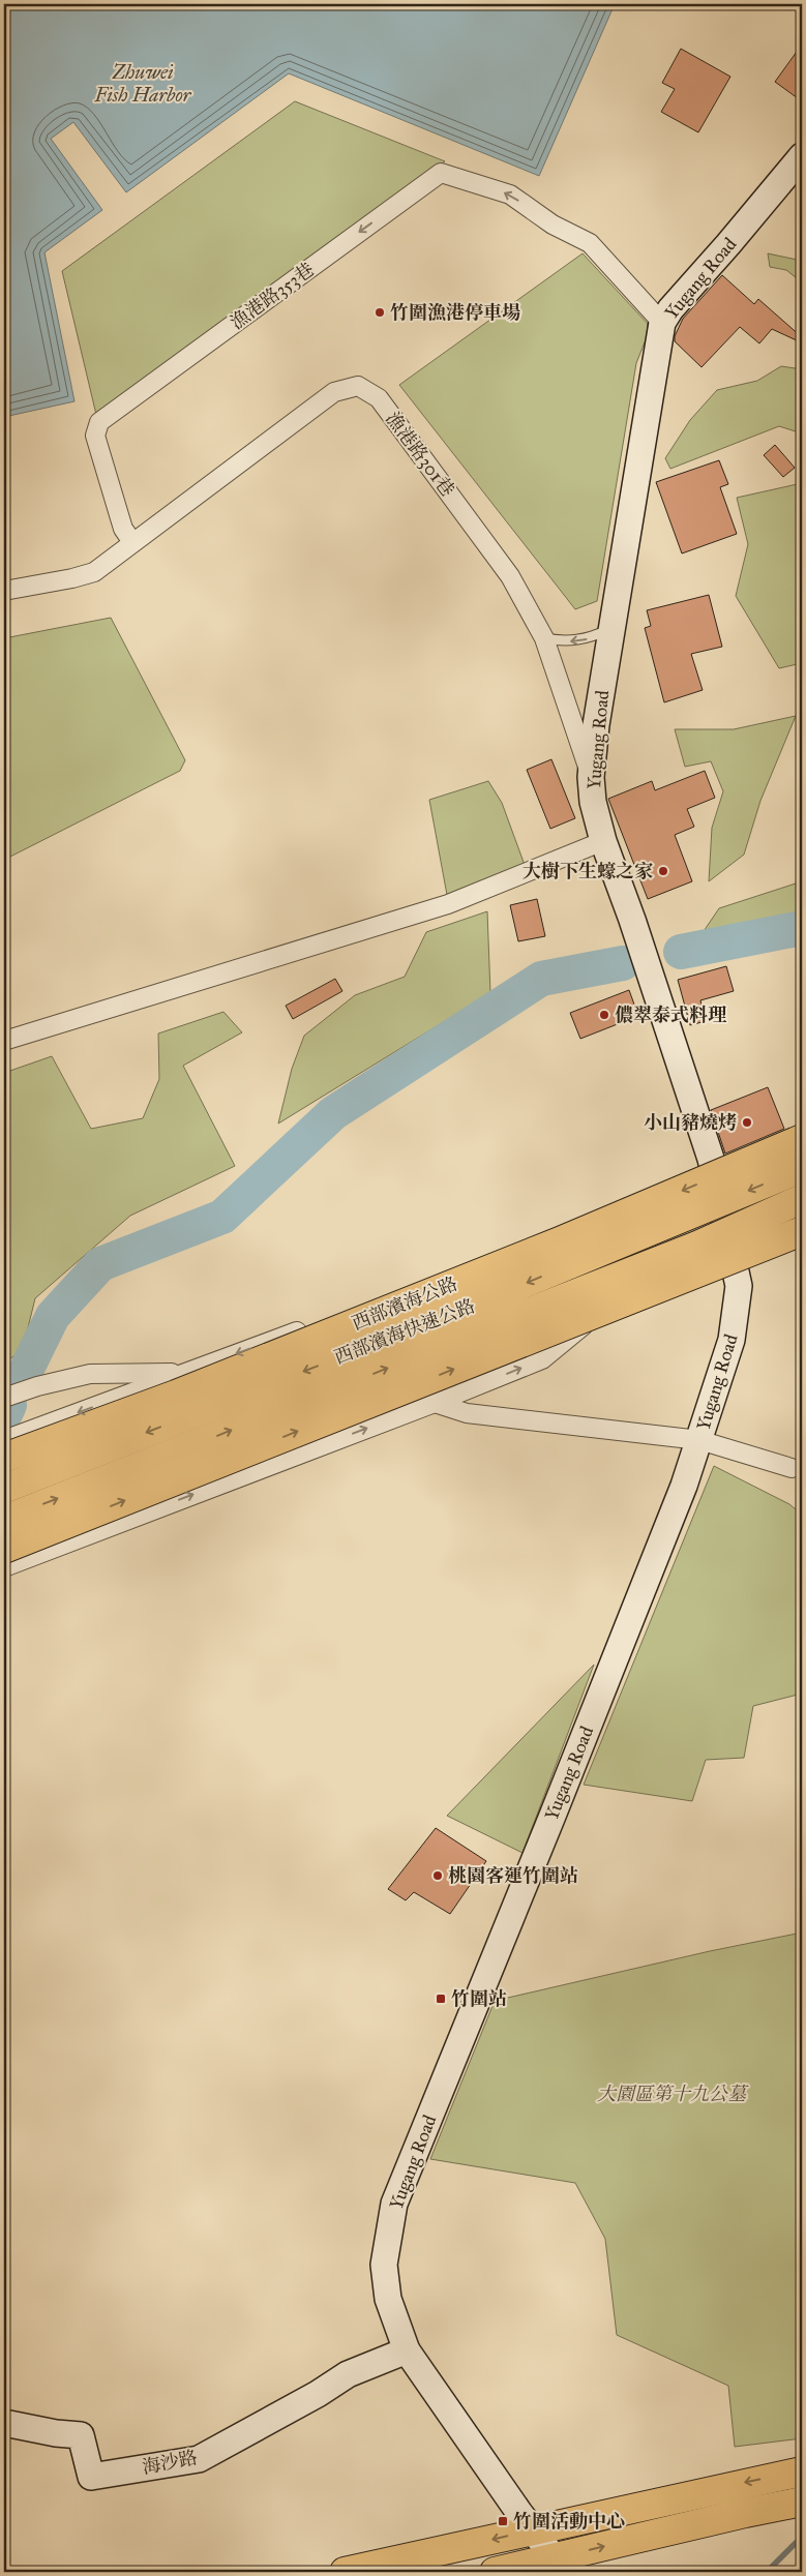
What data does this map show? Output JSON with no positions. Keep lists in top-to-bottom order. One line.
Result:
{"streets":{"main road":["西部濱海公路","西部濱海快速公路"],"street":["Yugang Road","漁港路353巷","漁港路301巷","海沙路"]},"crossings":[["Yugang Road","漁港路353巷"],["Yugang Road","漁港路301巷"],["Yugang Road","海沙路"],["漁港路353巷","漁港路301巷"]],"water":["Zhuwei Fish Harbor"],"parks":["大園區第十九公墓"],"places":{"other":["竹圍漁港停車場","大樹下生蠔之家","儂翠泰式料理","小山豬燒烤","桃園客運竹圍站"],"transit":["竹圍站","竹圍活動中心"]}}
